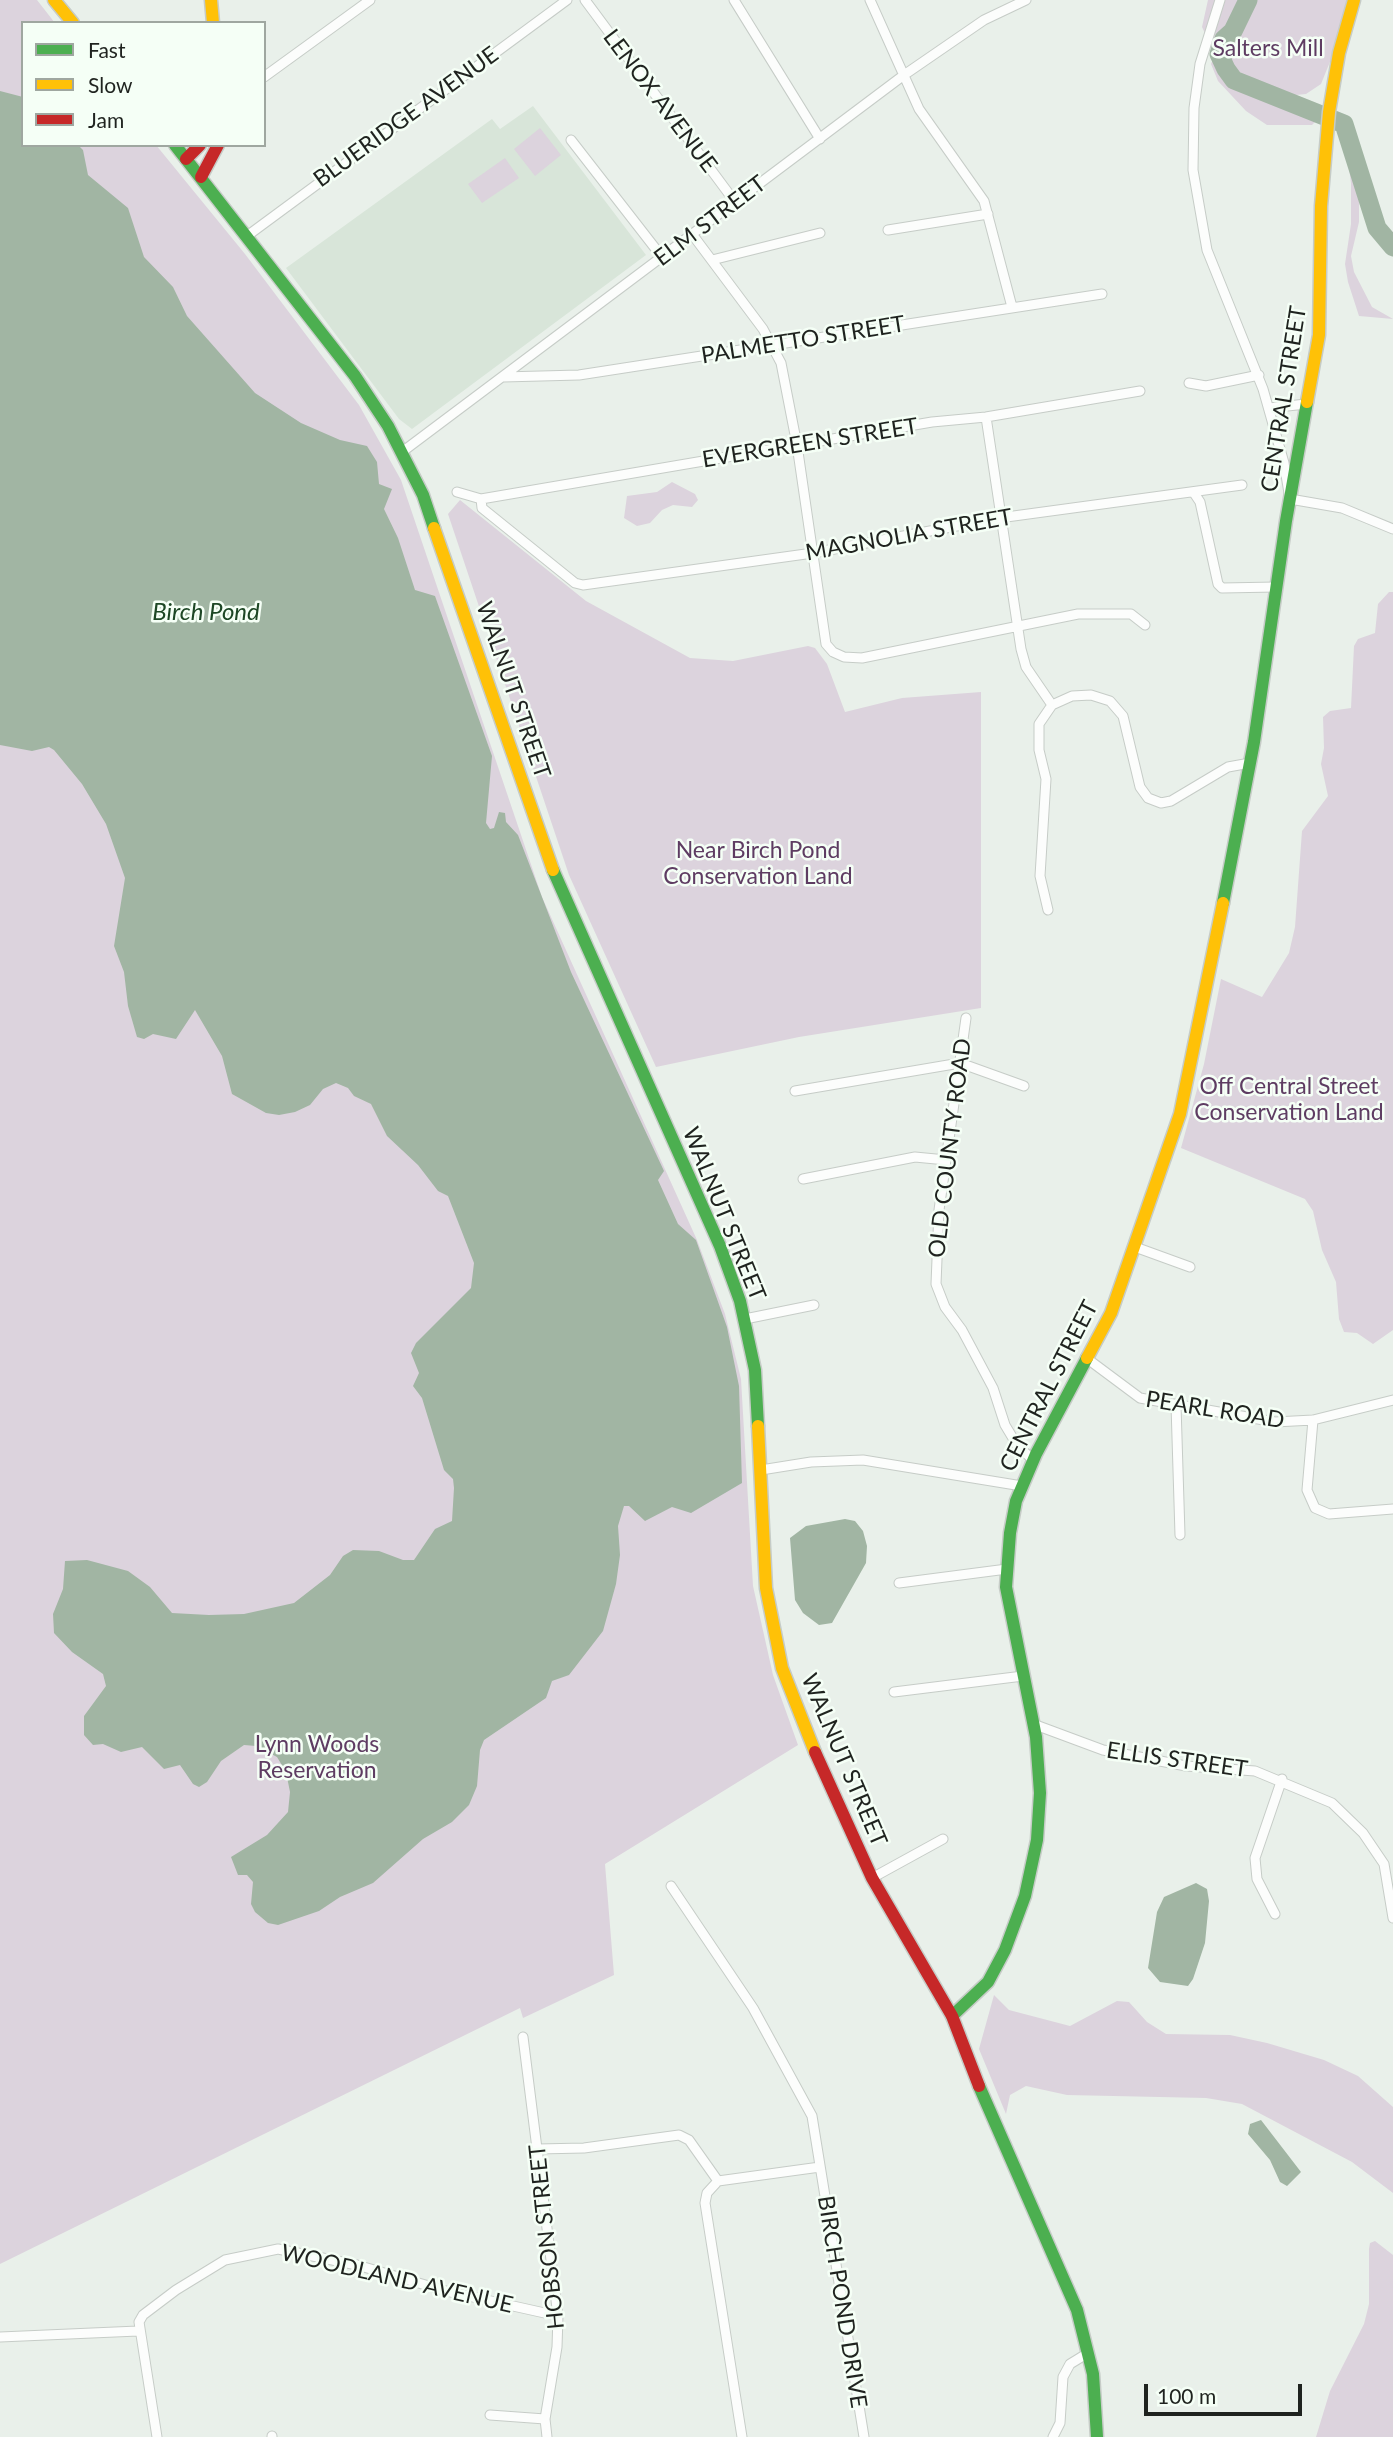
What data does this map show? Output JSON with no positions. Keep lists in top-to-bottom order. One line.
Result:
{"streets":{"main road":["CENTRAL STREET","WALNUT STREET"],"street":["LENOX AVENUE","BLUERIDGE AVENUE","ELM STREET","PALMETTO STREET","EVERGREEN STREET","MAGNOLIA STREET","OLD COUNTY ROAD","PEARL ROAD","ELLIS STREET","HOBSON STREET","WOODLAND AVENUE","BIRCH POND DRIVE"]},"crossings":[["LENOX AVENUE","ELM STREET"],["BLUERIDGE AVENUE","WALNUT STREET"],["ELM STREET","PALMETTO STREET"],["ELM STREET","WALNUT STREET"],["CENTRAL STREET","WALNUT STREET"],["CENTRAL STREET","OLD COUNTY ROAD"],["CENTRAL STREET","PEARL ROAD"],["CENTRAL STREET","ELLIS STREET"],["EVERGREEN STREET","MAGNOLIA STREET"],["HOBSON STREET","WOODLAND AVENUE"]],"water":["Birch Pond"],"parks":["Salters Mill","Near Birch Pond Conservation Land","Off Central Street Conservation Land","Lynn Woods Reservation"],"legend":["Fast","Slow","Jam"],"scale_bar":"100 m"}
